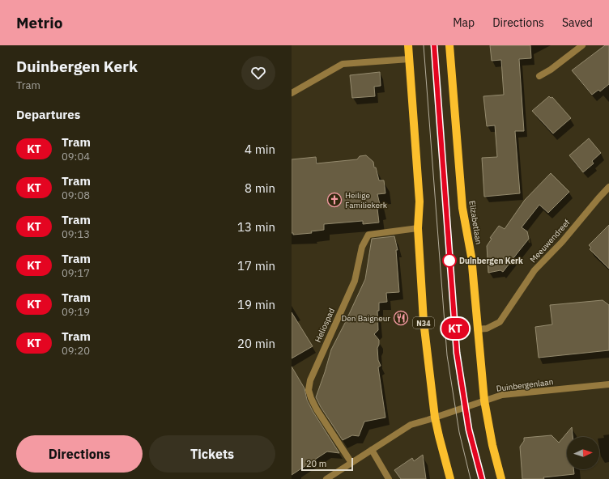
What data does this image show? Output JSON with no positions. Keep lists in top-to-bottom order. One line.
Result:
{"streets":{"main road":["Elizabetlaan","N34"],"street":["Meeuwendreef","Heliospad","Duinbergenlaan"]},"crossings":[["Elizabetlaan","Meeuwendreef"],["Elizabetlaan","Duinbergenlaan"],["N34","Heliospad"],["N34","Duinbergenlaan"],["Heliospad","Duinbergenlaan"]],"places":{"church":["Heilige Familiekerk"],"other":["Duinbergen Kerk"],"restaurant":["Den Baigneur"]},"lines":["tram line KT"],"scale_bar":"20 m","north":"right","page":{"header":"Metrio","nav":["Map","Directions","Saved"],"heading":[["Duinbergen Kerk","Tram"],"Departures"],"on_map":"KT","list":[{"mark":"KT","name":"Tram","note":"09:04","value":"4 min"},{"mark":"KT","name":"Tram","note":"09:08","value":"8 min"},{"mark":"KT","name":"Tram","note":"09:13","value":"13 min"},{"mark":"KT","name":"Tram","note":"09:17","value":"17 min"},{"mark":"KT","name":"Tram","note":"09:19","value":"19 min"},{"mark":"KT","name":"Tram","note":"09:20","value":"20 min"}],"buttons":["Directions","Tickets"],"scale":"20 m"}}
